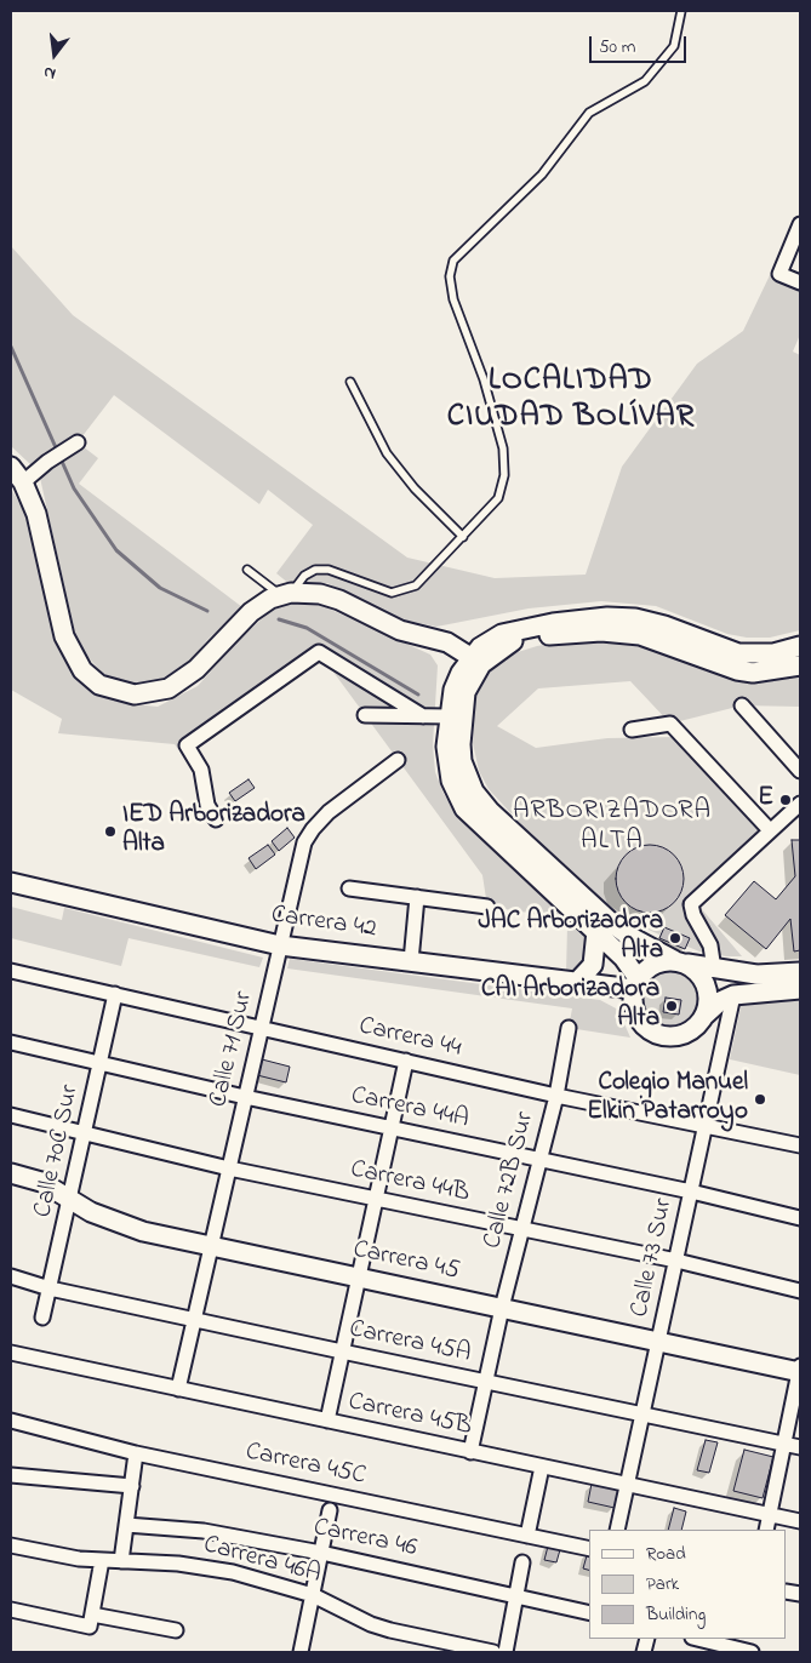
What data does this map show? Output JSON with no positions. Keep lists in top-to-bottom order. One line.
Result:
{"streets":{"street":["Carrera 42","Carrera 44","Calle 71 Sur","Carrera 44A","Calle 70C Sur","Calle 72B Sur","Carrera 44B","Calle 73 Sur","Carrera 45","Carrera 45A","Carrera 45B","Carrera 45C","Carrera 46","Carrera 46A"]},"crossings":[["Carrera 42","Calle 71 Sur"],["Carrera 44","Calle 71 Sur"],["Carrera 44","Calle 70C Sur"],["Carrera 44","Calle 72B Sur"],["Carrera 44","Calle 73 Sur"],["Calle 71 Sur","Carrera 44A"],["Calle 71 Sur","Carrera 44B"],["Calle 71 Sur","Carrera 45"],["Calle 71 Sur","Carrera 45A"],["Calle 71 Sur","Carrera 45B"],["Carrera 44A","Calle 70C Sur"],["Carrera 44A","Calle 72B Sur"],["Carrera 44A","Calle 73 Sur"],["Calle 70C Sur","Carrera 44B"],["Calle 70C Sur","Carrera 45"],["Calle 70C Sur","Carrera 45A"],["Calle 72B Sur","Carrera 44B"],["Calle 72B Sur","Carrera 45"],["Calle 72B Sur","Carrera 45A"],["Calle 72B Sur","Carrera 45B"],["Carrera 44B","Calle 73 Sur"],["Calle 73 Sur","Carrera 45"],["Calle 73 Sur","Carrera 45A"],["Calle 73 Sur","Carrera 45B"]],"districts":["LOCALIDAD CIUDAD BOLÍVAR","ARBORIZADORA ALTA"],"places":["E","IED Arborizadora Alta","JAC Arborizadora Alta","CAI Arborizadora Alta","Colegio Manuel Elkin Patarroyo"],"legend":["Road","Park","Building"],"scale_bar":"50 m","north":"bottom"}
